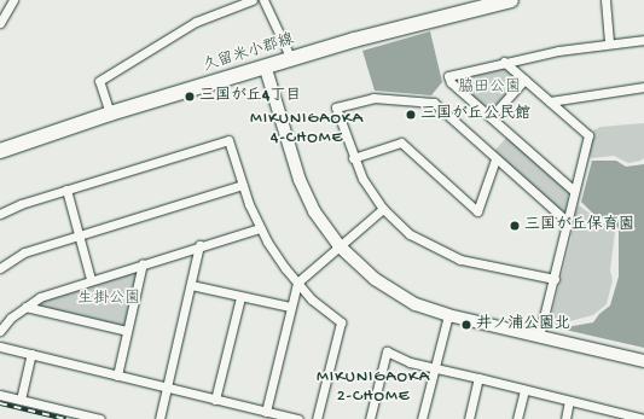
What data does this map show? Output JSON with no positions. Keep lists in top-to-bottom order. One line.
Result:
{"streets":{"main road":["久留米小郡線"]},"districts":["MIKUNIGAOKA 4-CHOME","MIKUNIGAOKA 2-CHOME"],"parks":["脇田公園","生掛公園"],"places":["三国が丘4丁目","三国が丘公民館","三国が丘保育園","井ノ浦公園北"]}
